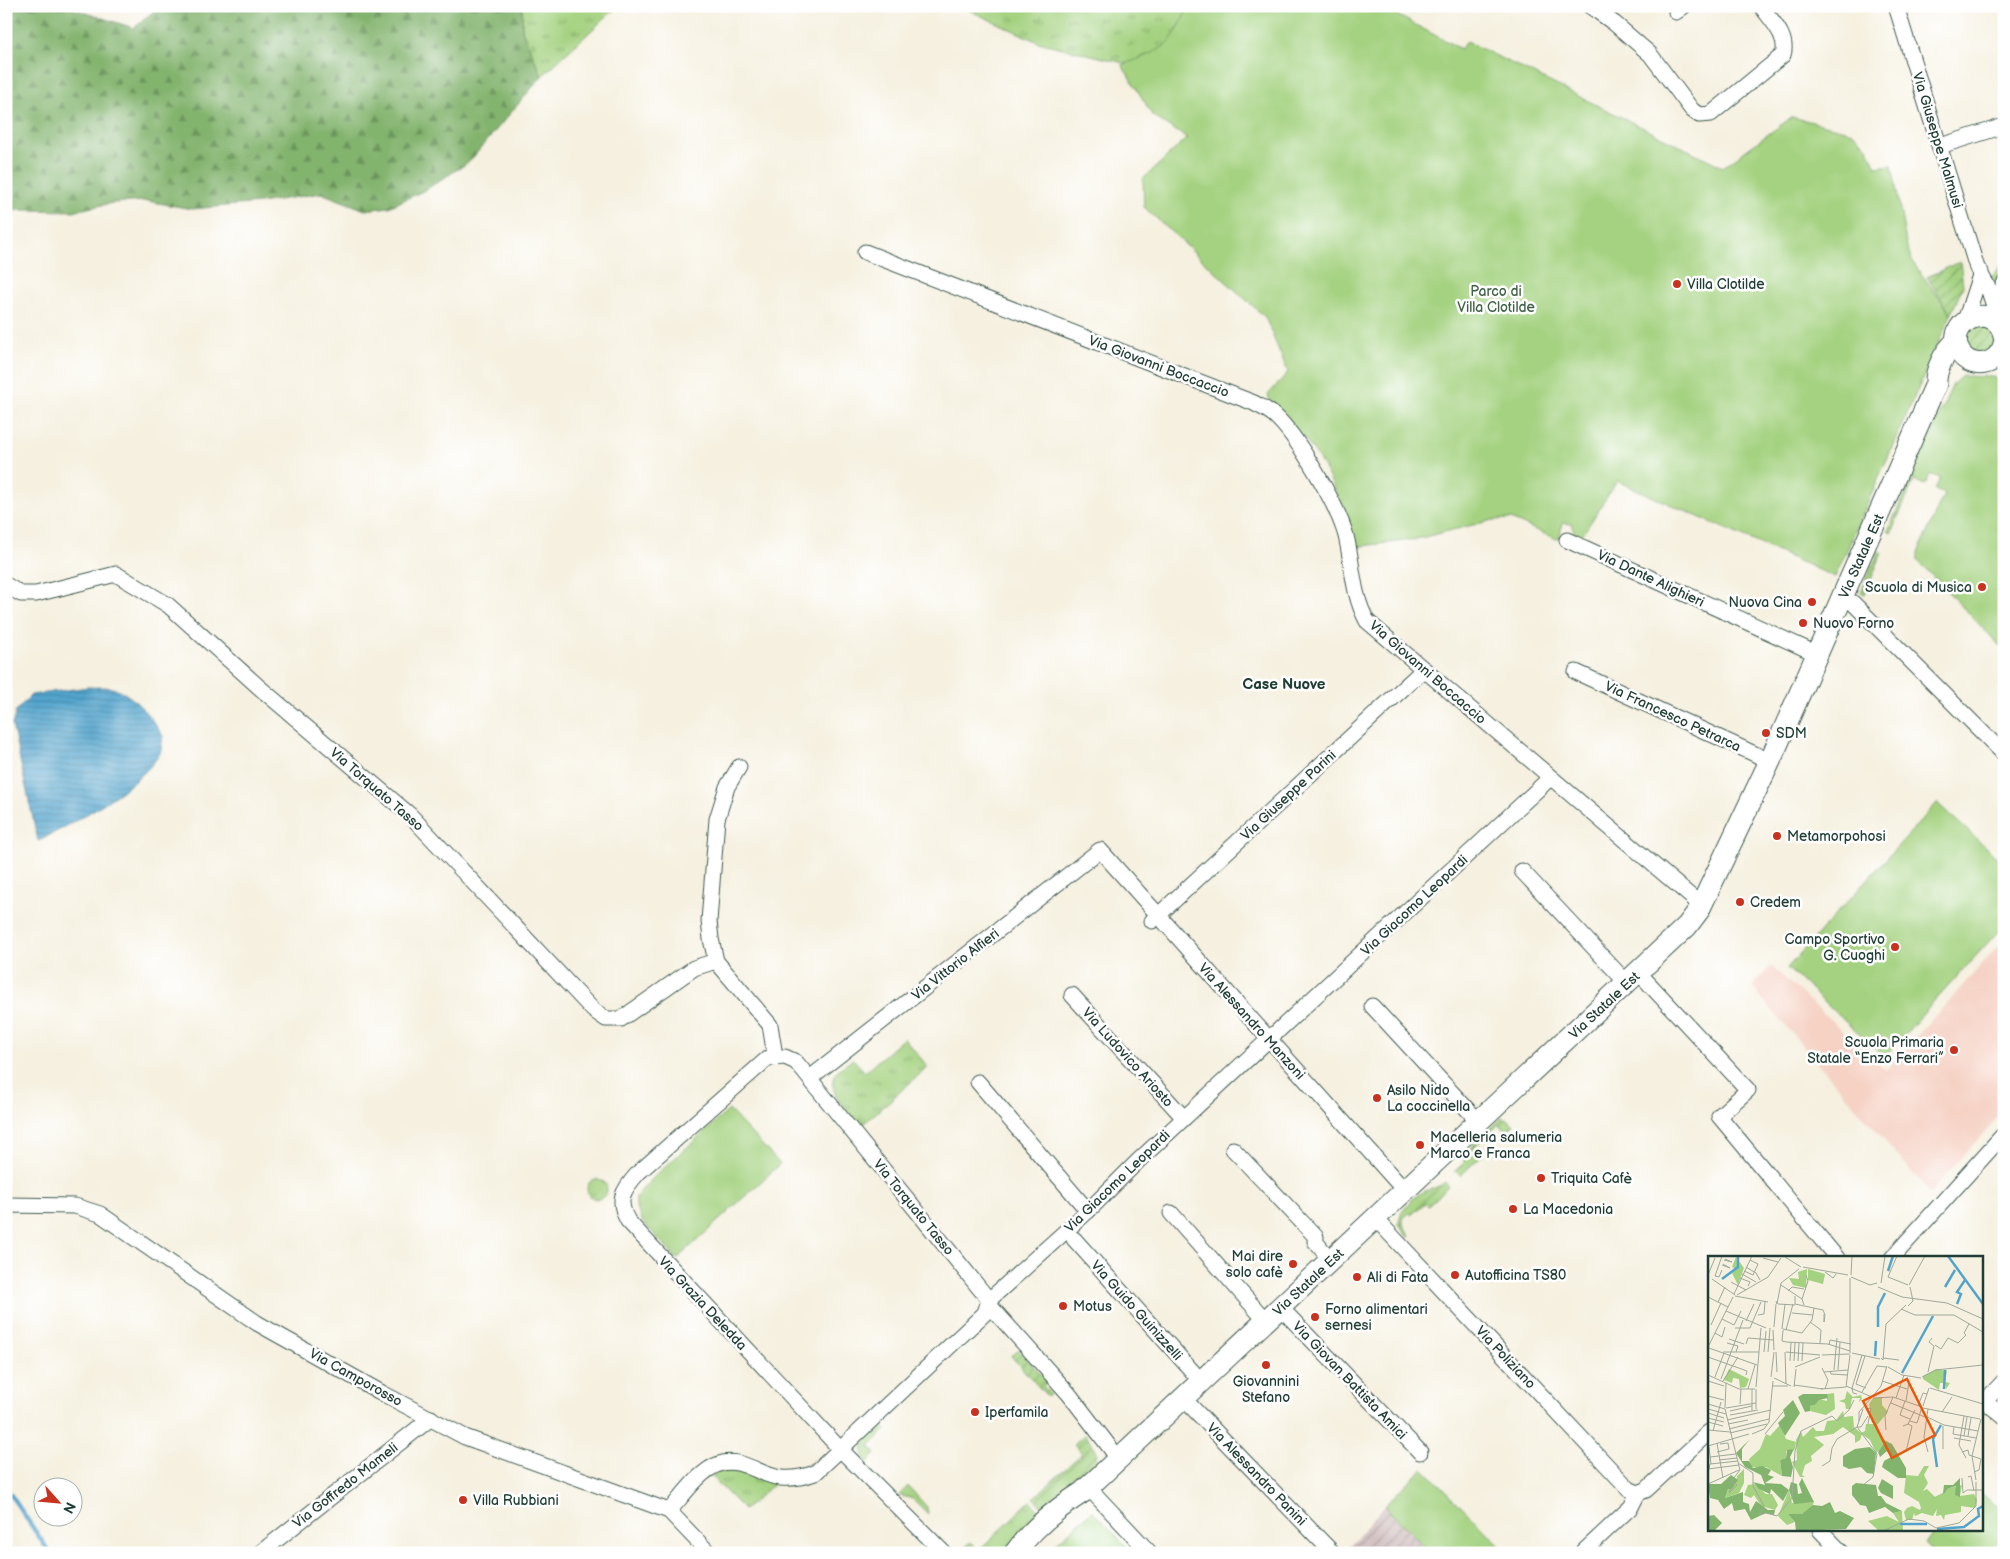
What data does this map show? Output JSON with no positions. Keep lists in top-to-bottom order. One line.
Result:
{"streets":{"street":["Via Giuseppe Malmusi","Via Giovanni Boccaccio","Via Statale Est","Via Dante Alighieri","Via Francesco Petrarca","Via Torquato Tasso","Via Giuseppe Parini","Via Giacomo Leopardi","Via Vittorio Alfieri","Via Alessandro Manzoni","Via Ludovico Ariosto","Via Grazia Deledda","Via Guido Guinizzelli","Via Poliziano","Via Camporosso","Via Giovan Battista Amici","Via Alessandro Panini","Via Goffredo Mameli"]},"crossings":[["Via Giovanni Boccaccio","Via Statale Est"],["Via Giovanni Boccaccio","Via Giuseppe Parini"],["Via Giovanni Boccaccio","Via Giacomo Leopardi"],["Via Statale Est","Via Dante Alighieri"],["Via Statale Est","Via Francesco Petrarca"],["Via Statale Est","Via Torquato Tasso"],["Via Statale Est","Via Alessandro Manzoni"],["Via Statale Est","Via Guido Guinizzelli"],["Via Statale Est","Via Poliziano"],["Via Statale Est","Via Giovan Battista Amici"],["Via Statale Est","Via Alessandro Panini"],["Via Torquato Tasso","Via Giacomo Leopardi"],["Via Torquato Tasso","Via Vittorio Alfieri"],["Via Torquato Tasso","Via Grazia Deledda"],["Via Giuseppe Parini","Via Alessandro Manzoni"],["Via Giacomo Leopardi","Via Alessandro Manzoni"],["Via Giacomo Leopardi","Via Ludovico Ariosto"],["Via Giacomo Leopardi","Via Grazia Deledda"],["Via Giacomo Leopardi","Via Camporosso"],["Via Vittorio Alfieri","Via Alessandro Manzoni"],["Via Camporosso","Via Goffredo Mameli"]],"districts":["Case Nuove"],"parks":["Parco di Villa Clotilde"],"places":["Villa Clotilde","Scuola di Musica","Nuova Cina","Nuovo Forno","SDM","Metamorpohosi","Credem","Campo Sportivo G. Cuoghi","Scuola Primaria Statale “Enzo Ferrari”","Asilo Nido La coccinella","Macelleria salumeria Marco e Franca","Triquita Cafè","La Macedonia","Mai dire solo cafè","Autofficina TS80","Ali di Fata","Motus","Forno alimentari sernesi","Giovannini Stefano","Iperfamila","Villa Rubbiani"],"north":"bottom right"}
